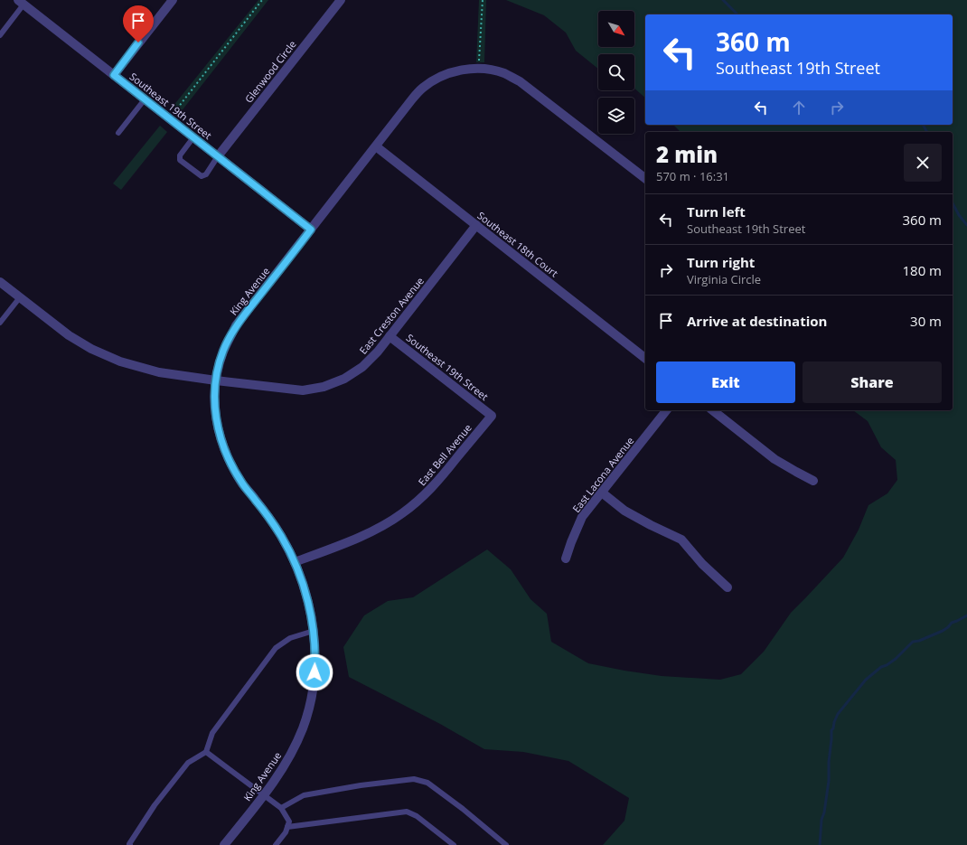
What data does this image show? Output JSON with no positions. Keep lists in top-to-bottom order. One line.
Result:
{"streets":{"street":["Glenwood Circle","Southeast 19th Street","Southeast 18th Court","King Avenue","East Creston Avenue","East Bell Avenue","East Lacona Avenue"]},"crossings":[["Glenwood Circle","Southeast 19th Street"],["Southeast 19th Street","King Avenue"],["Southeast 19th Street","East Creston Avenue"],["Southeast 19th Street","East Bell Avenue"],["Southeast 18th Court","King Avenue"],["Southeast 18th Court","East Creston Avenue"],["King Avenue","East Creston Avenue"],["King Avenue","East Bell Avenue"]],"north":"bottom right","page":{"turn":["360 m","Southeast 19th Street"],"heading":["2 min","570 m · 16:31"],"list":[{"name":"Turn left","note":"Southeast 19th Street","value":"360 m"},{"name":"Turn right","note":"Virginia Circle","value":"180 m"},{"name":"Arrive at destination","value":"30 m"}],"buttons":["Exit","Share"]}}
